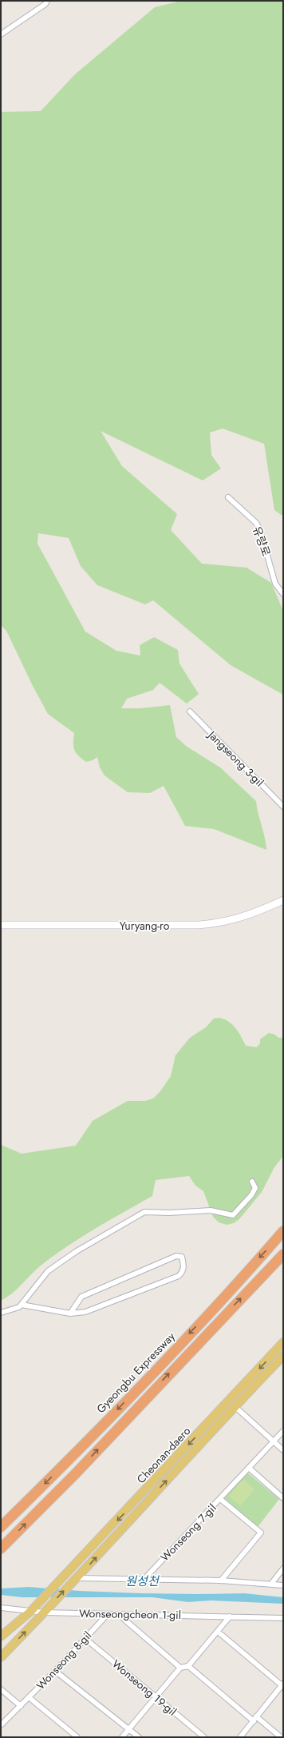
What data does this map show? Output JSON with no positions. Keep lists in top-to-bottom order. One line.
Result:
{"streets":{"highway":["Gyeongbu Expressway"],"main road":["Cheonan-daero"],"street":["유량로","Jangseong 3-gil","Yuryang-ro","Wonseong 7-gil","Wonseongcheon 1-gil","Wonseong 8-gil","Wonseong 19-gil"]},"crossings":[["Cheonan-daero","Wonseongcheon 1-gil"],["Wonseongcheon 1-gil","Wonseong 8-gil"],["Wonseong 8-gil","Wonseong 19-gil"]],"water":["원성천"]}
